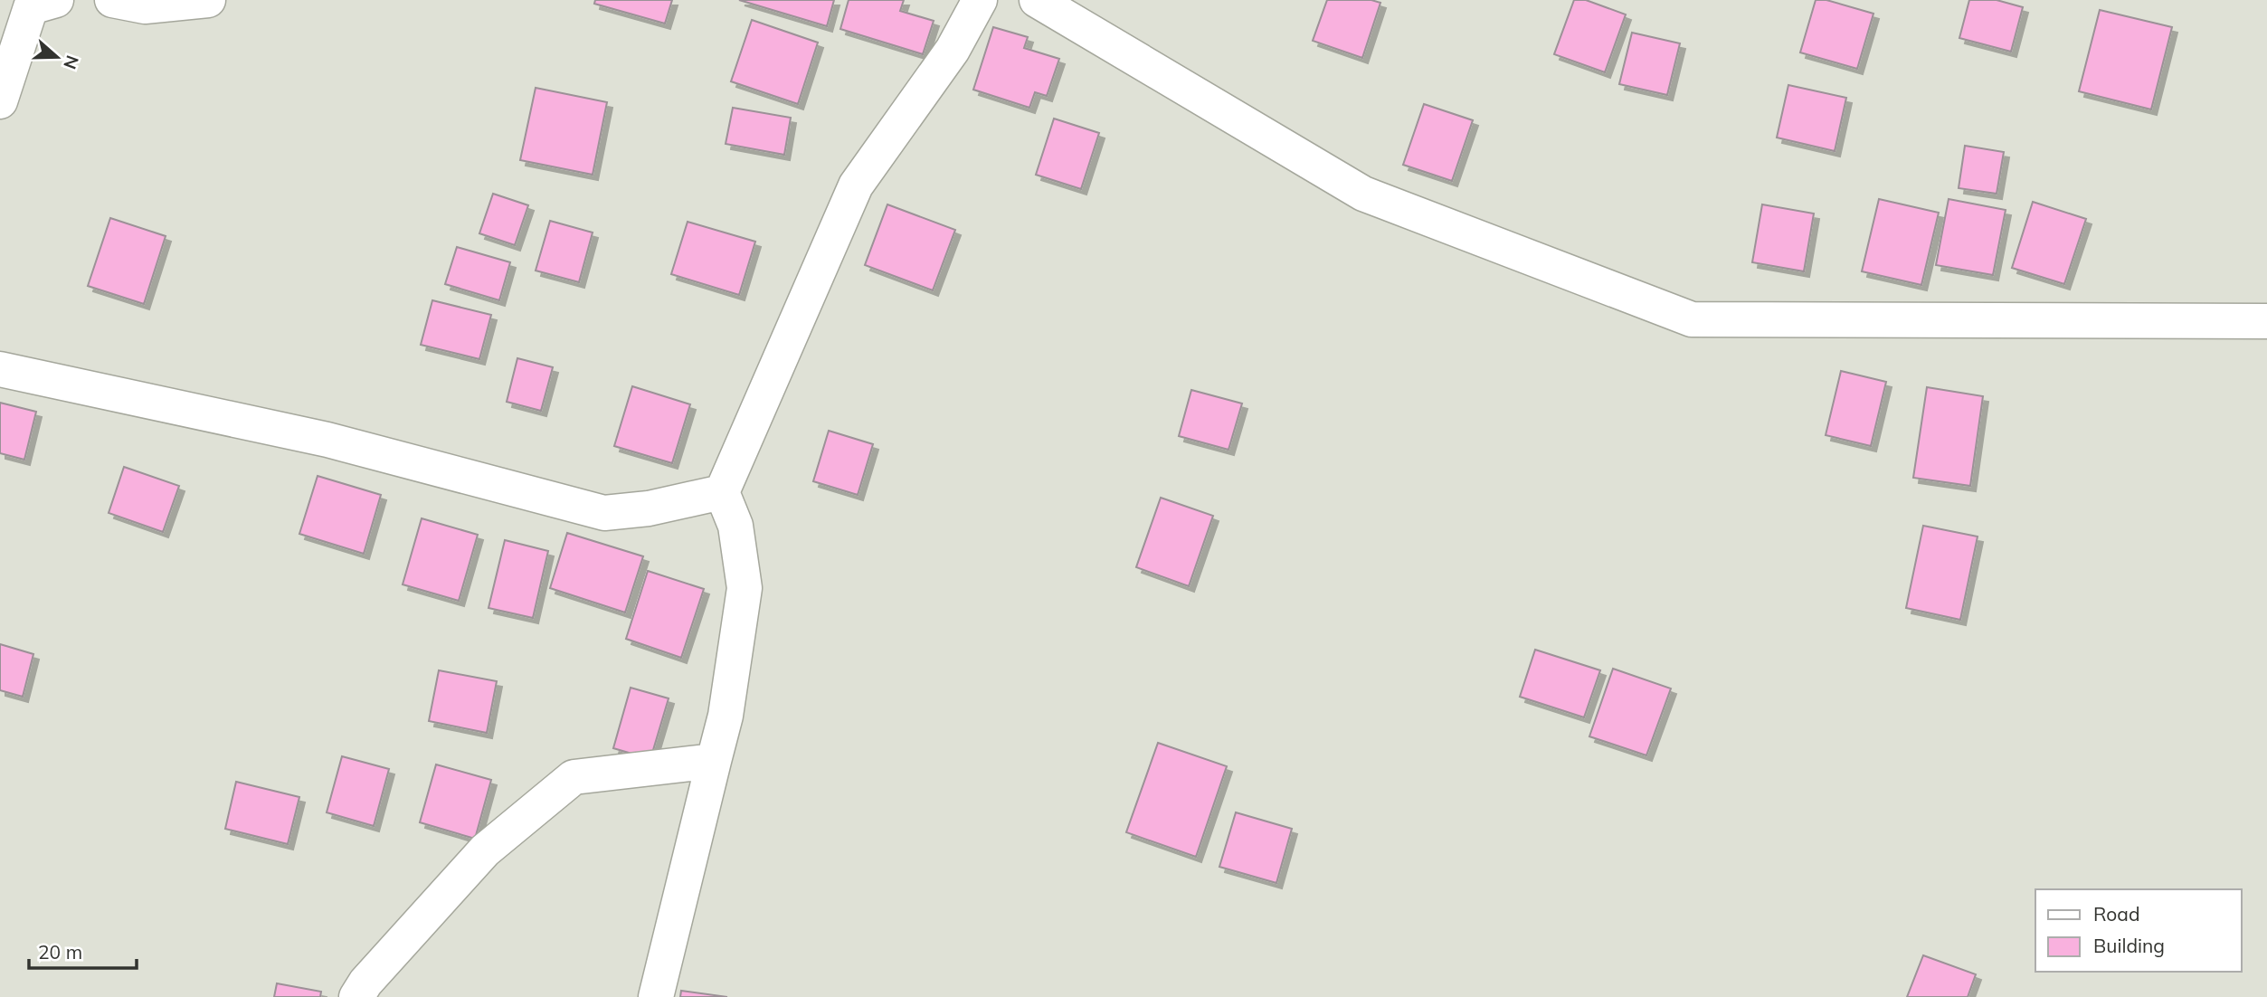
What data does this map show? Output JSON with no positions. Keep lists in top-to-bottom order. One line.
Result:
{"legend":["Road","Building"],"scale_bar":"20 m","north":"right"}
